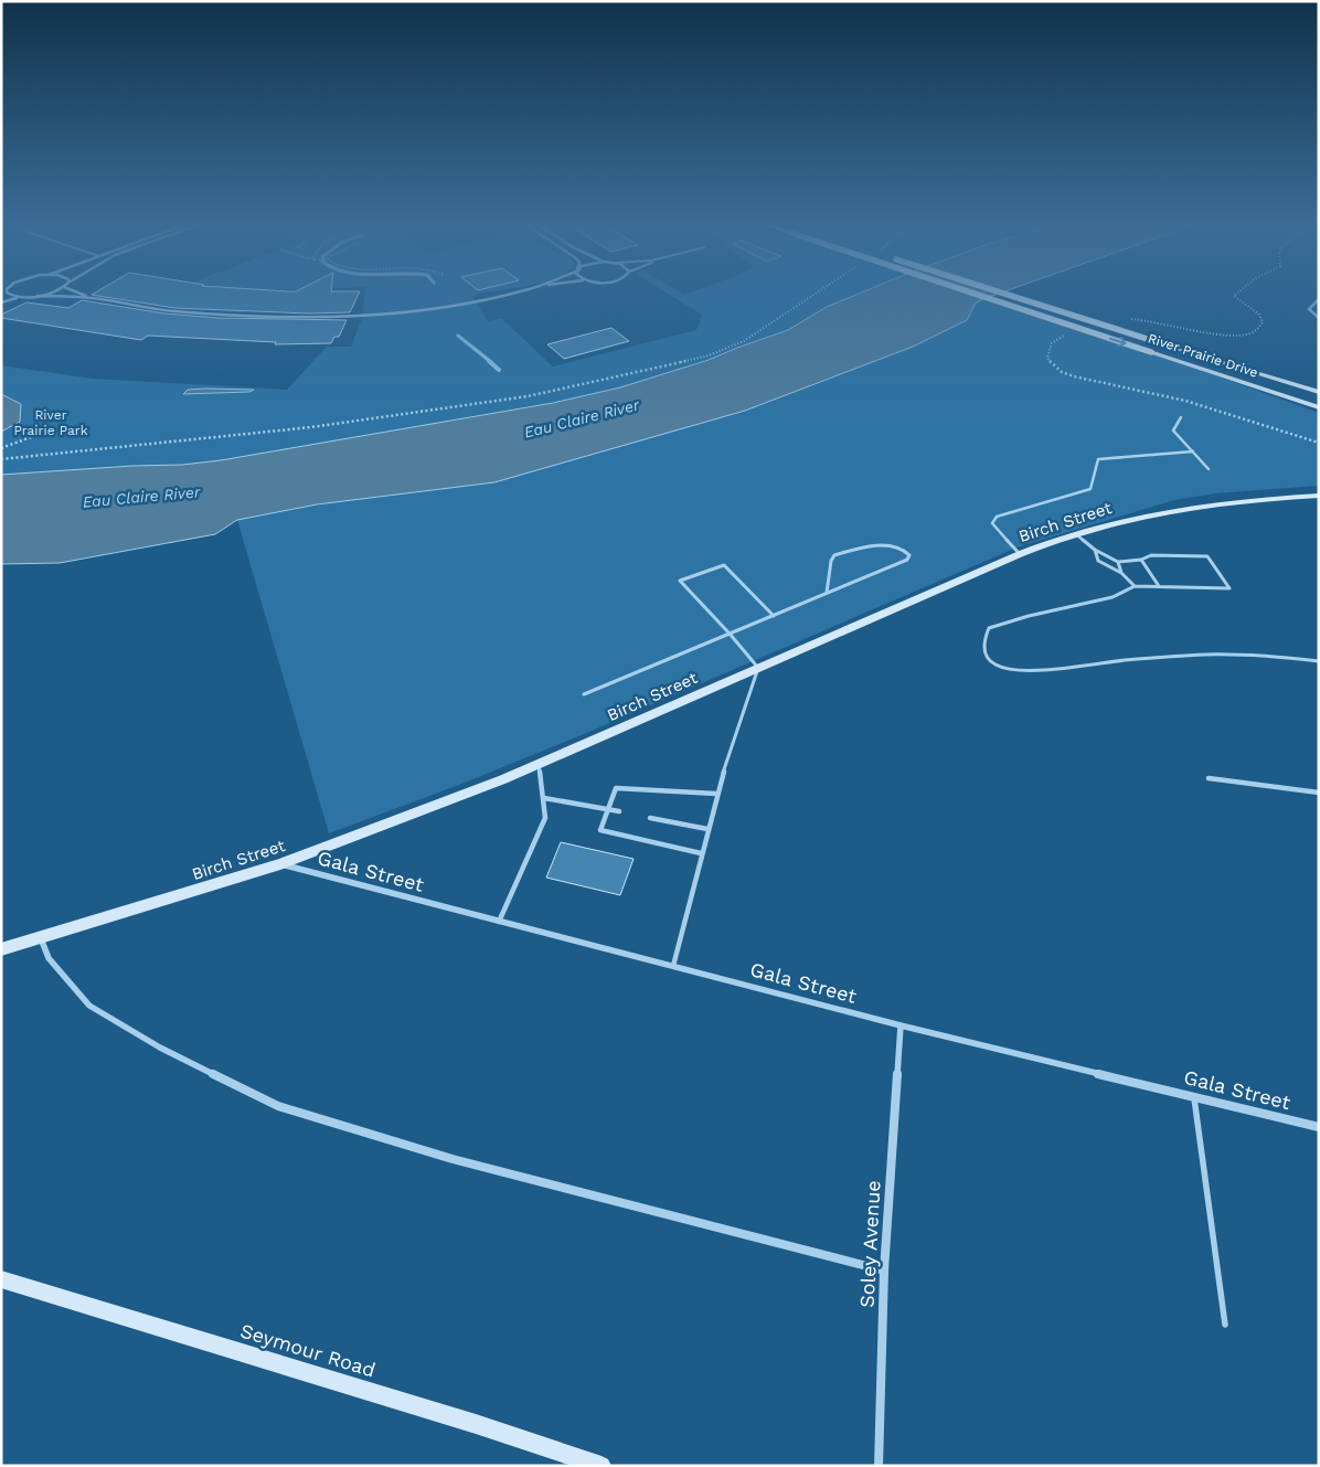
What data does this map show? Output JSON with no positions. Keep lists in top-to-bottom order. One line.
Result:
{"streets":{"main road":["River Prairie Drive","Birch Street","Seymour Road"],"street":["Gala Street","Soley Avenue"]},"crossings":[["Birch Street","Gala Street"],["Gala Street","Soley Avenue"]],"water":["Eau Claire River"],"parks":["River Prairie Park"]}
